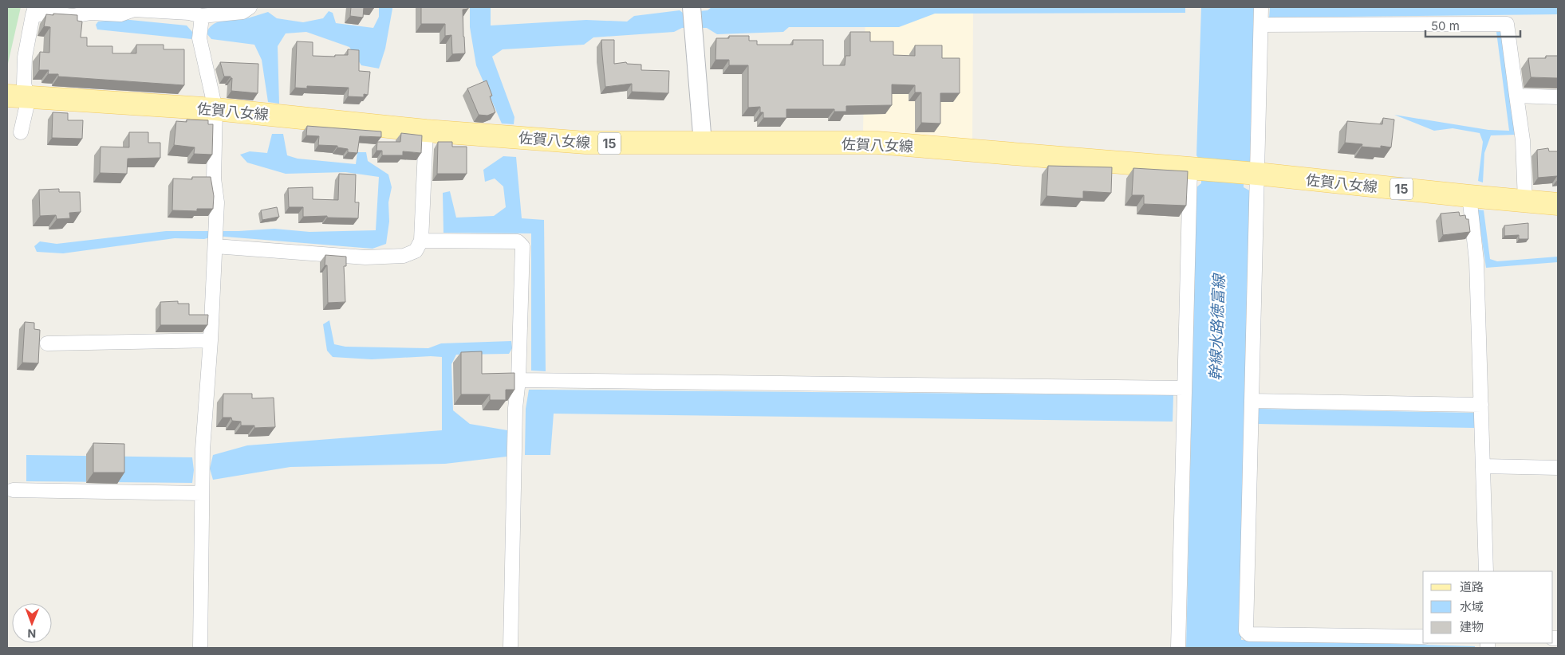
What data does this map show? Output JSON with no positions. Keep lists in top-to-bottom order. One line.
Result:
{"streets":{"main road":["佐賀八女線","15"]},"crossings":[["佐賀八女線","15"]],"water":["幹線水路徳富線"],"legend":["道路","水域","建物"],"scale_bar":"50 m","north":"bottom"}
